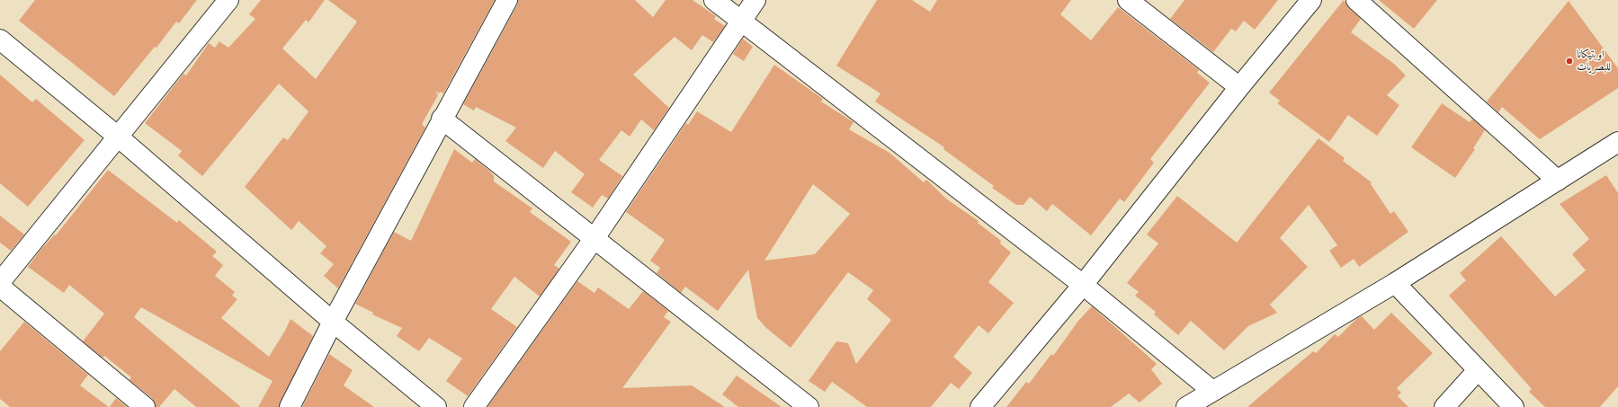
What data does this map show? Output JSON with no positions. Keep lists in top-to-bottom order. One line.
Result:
{"places":["اوبتيكانا للبصريات"]}
